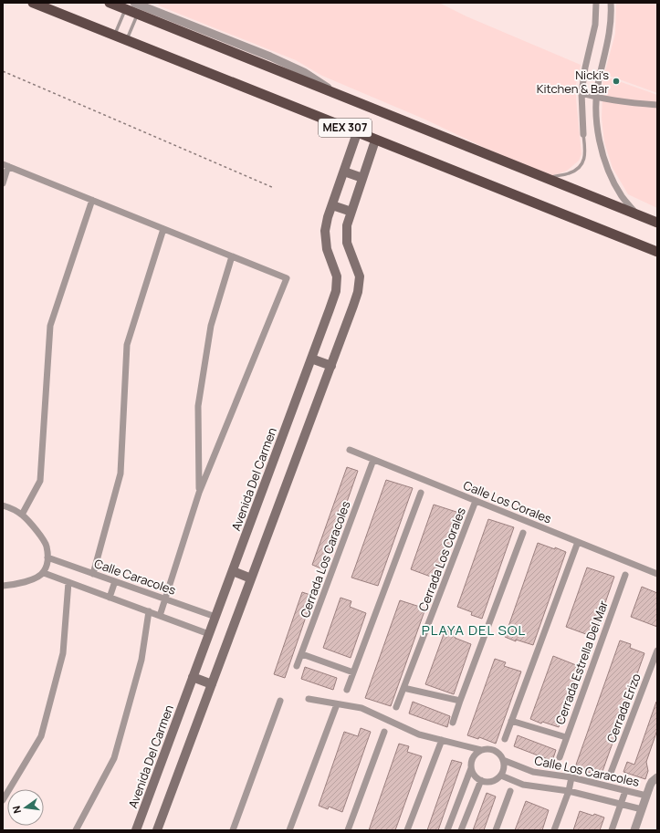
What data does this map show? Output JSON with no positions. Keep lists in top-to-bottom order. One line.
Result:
{"streets":{"highway":["MEX 307"],"main road":["Avenida Del Carmen"],"street":["Calle Los Corales","Cerrada Los Caracoles","Cerrada Los Corales","Calle Caracoles","Cerrada Estrella Del Mar","Cerrada Erizo","Calle Los Caracoles"]},"crossings":[["MEX 307","Avenida Del Carmen"],["Avenida Del Carmen","Calle Caracoles"],["Calle Los Corales","Cerrada Los Caracoles"],["Calle Los Corales","Cerrada Los Corales"]],"districts":["PLAYA DEL SOL"],"places":["Nicki's Kitchen & Bar"],"north":"left"}
